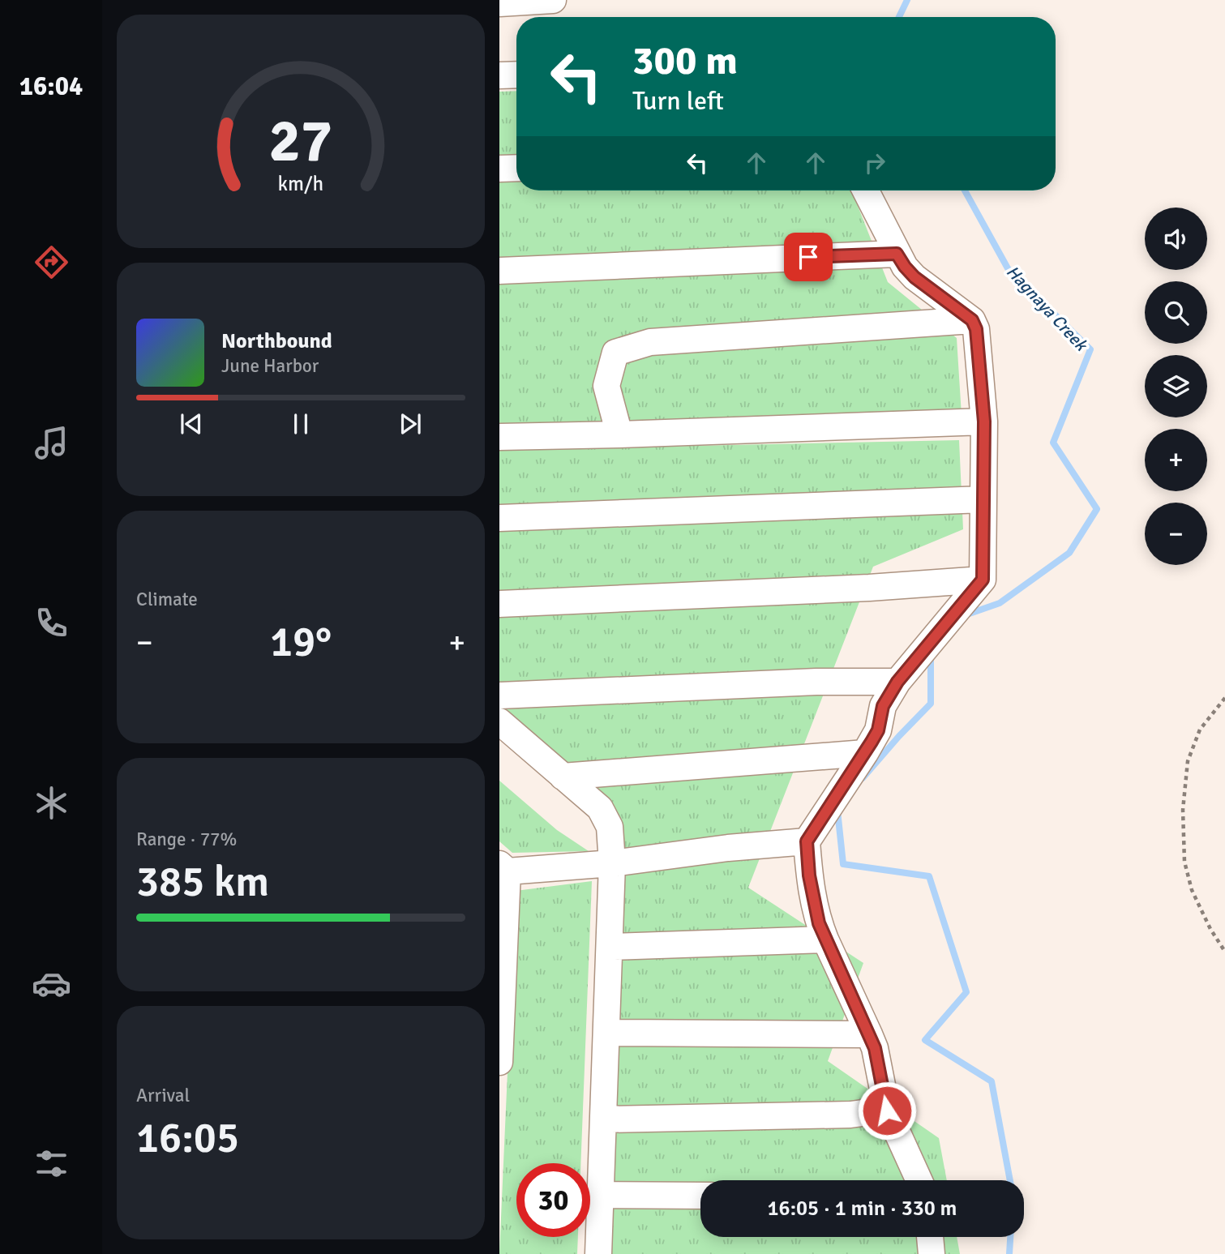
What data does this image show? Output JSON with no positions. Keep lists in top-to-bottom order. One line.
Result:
{"water":["Hagnaya Creek"],"page":{"tabs":"16:04","turn":["300 m","Turn left"],"map_buttons":["+","−"],"song":["Northbound","June Harbor"],"tile":["Climate",["Range · 77%","385 km"],["Arrival","16:05"]],"heat":["−","19°","+"],"limit":"30","trip":"16:05 · 1 min · 330 m","gauge":["27","km/h"]}}
